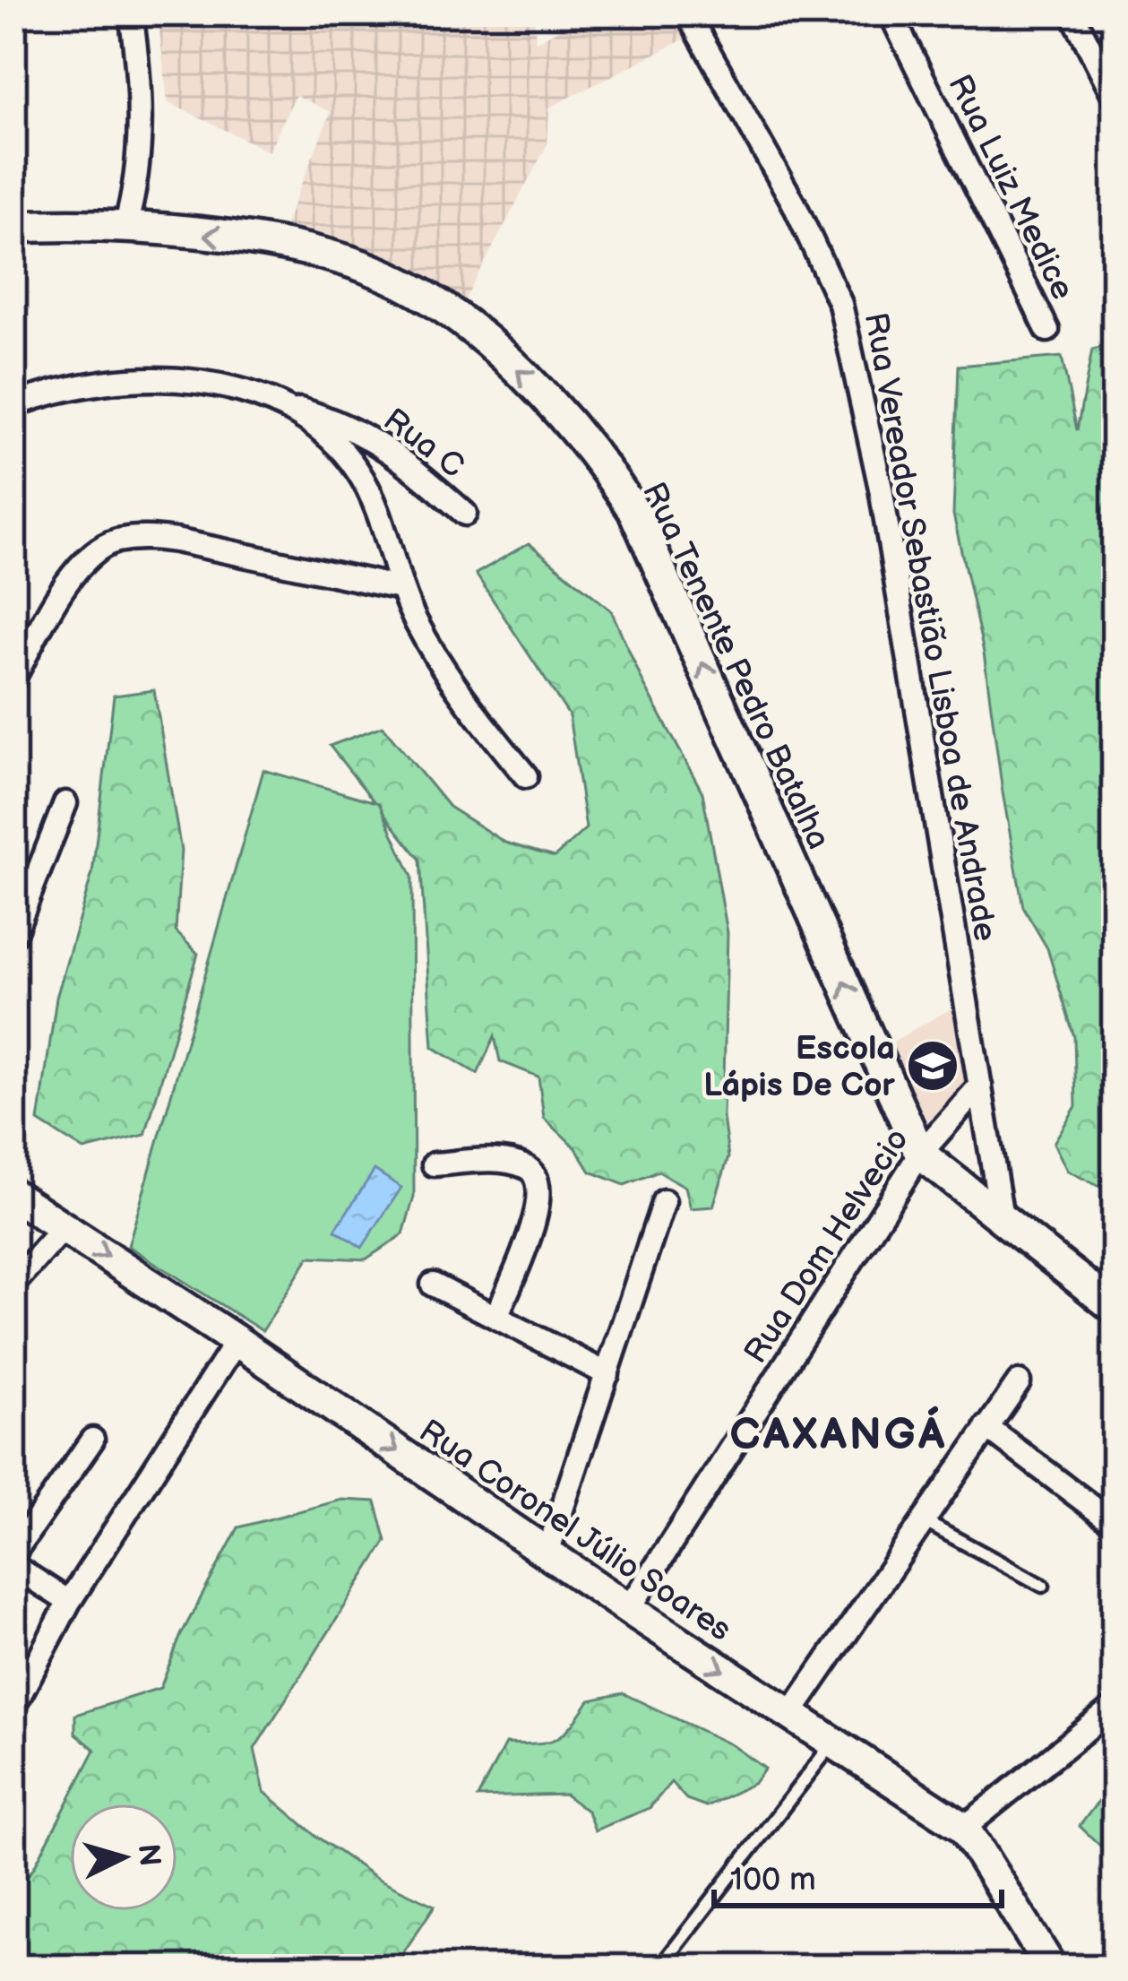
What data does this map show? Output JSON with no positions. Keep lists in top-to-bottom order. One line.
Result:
{"streets":{"street":["Rua Luiz Medice","Rua C","Rua Vereador Sebastião Lisboa de Andrade","Rua Tenente Pedro Batalha","Rua Dom Helvecio","Rua Coronel Júlio Soares"]},"crossings":[["Rua Vereador Sebastião Lisboa de Andrade","Rua Dom Helvecio"],["Rua Tenente Pedro Batalha","Rua Dom Helvecio"],["Rua Dom Helvecio","Rua Coronel Júlio Soares"]],"one_way":["Rua Coronel Júlio Soares"],"districts":["CAXANGÁ"],"places":{"school or university":["Escola Lápis De Cor"]},"scale_bar":"100 m","north":"right"}
